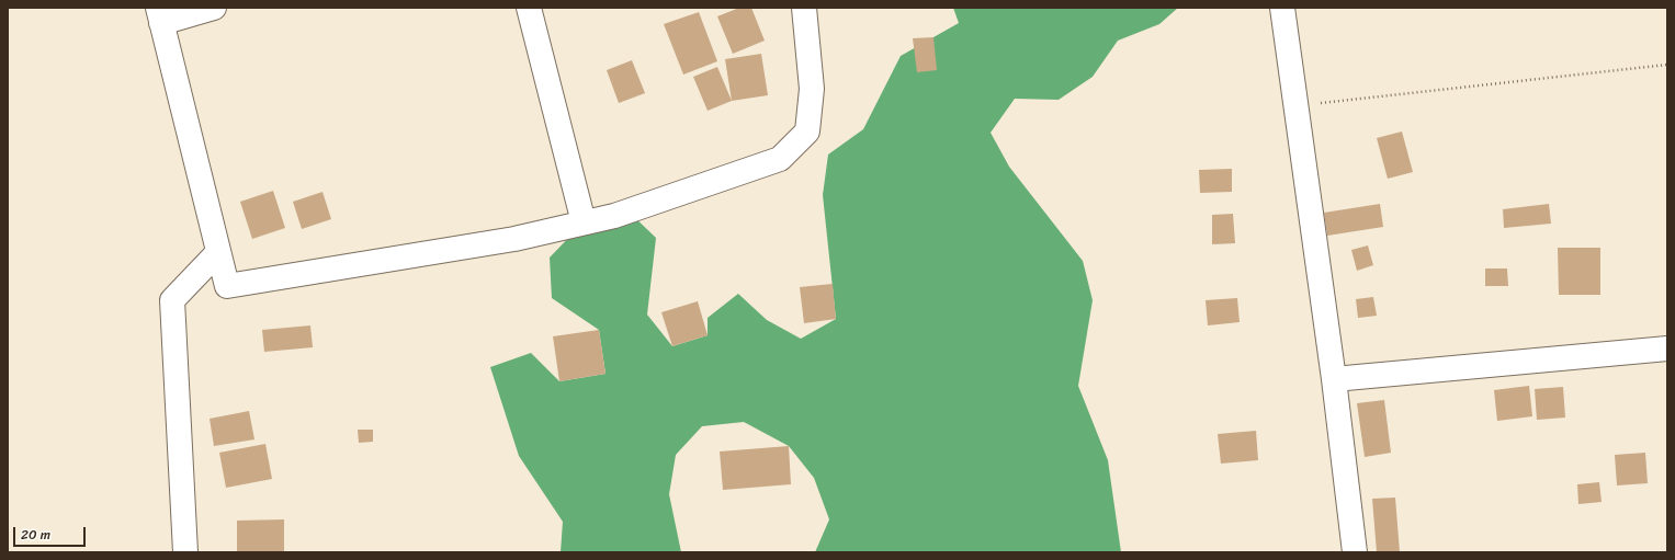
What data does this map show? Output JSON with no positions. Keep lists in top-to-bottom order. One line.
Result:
{"scale_bar":"20 m"}
